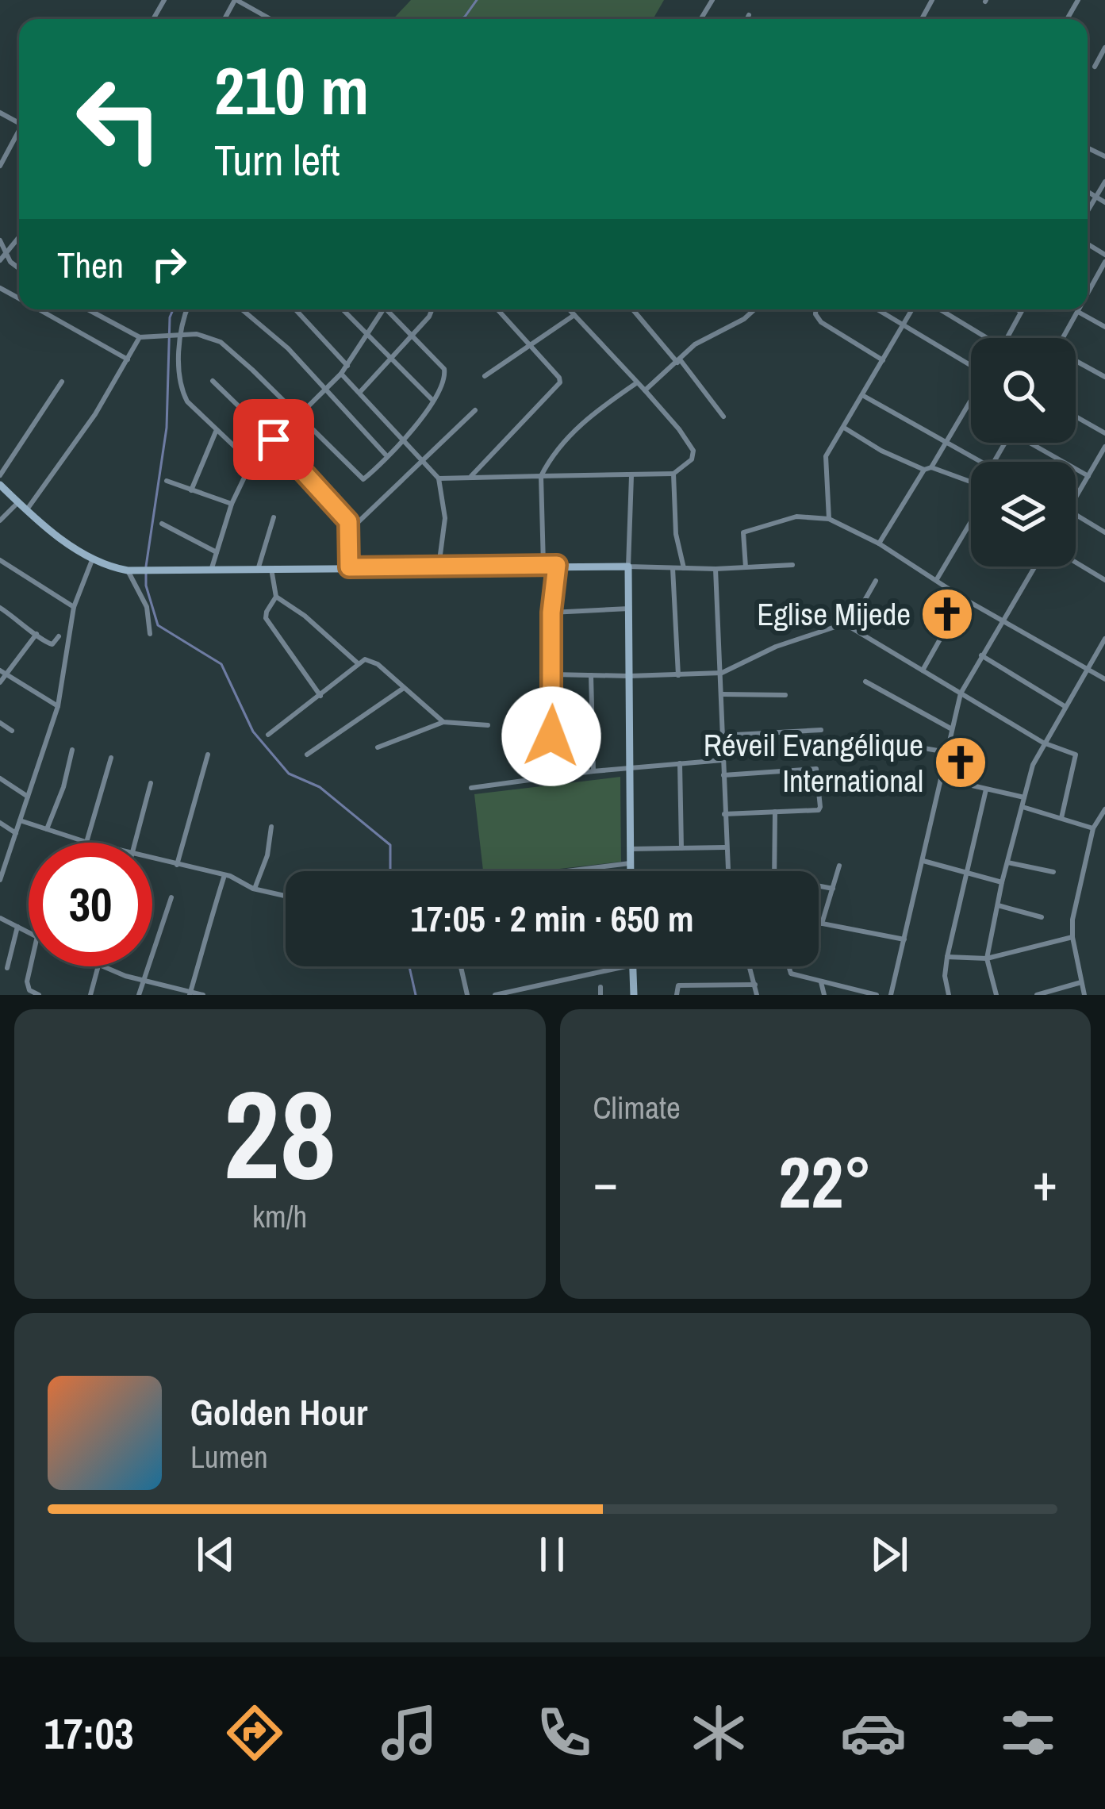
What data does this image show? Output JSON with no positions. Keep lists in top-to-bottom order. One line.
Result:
{"places":{"church":["Eglise Mijede","Réveil Evangélique International"]},"page":{"turn":["210 m","Turn left"],"then":"Then","limit":"30","trip":"17:05 · 2 min · 650 m","tile":[["28","km/h"],"Climate"],"heat":["−","22°","+"],"song":["Golden Hour","Lumen"],"tabs":"17:03"}}
